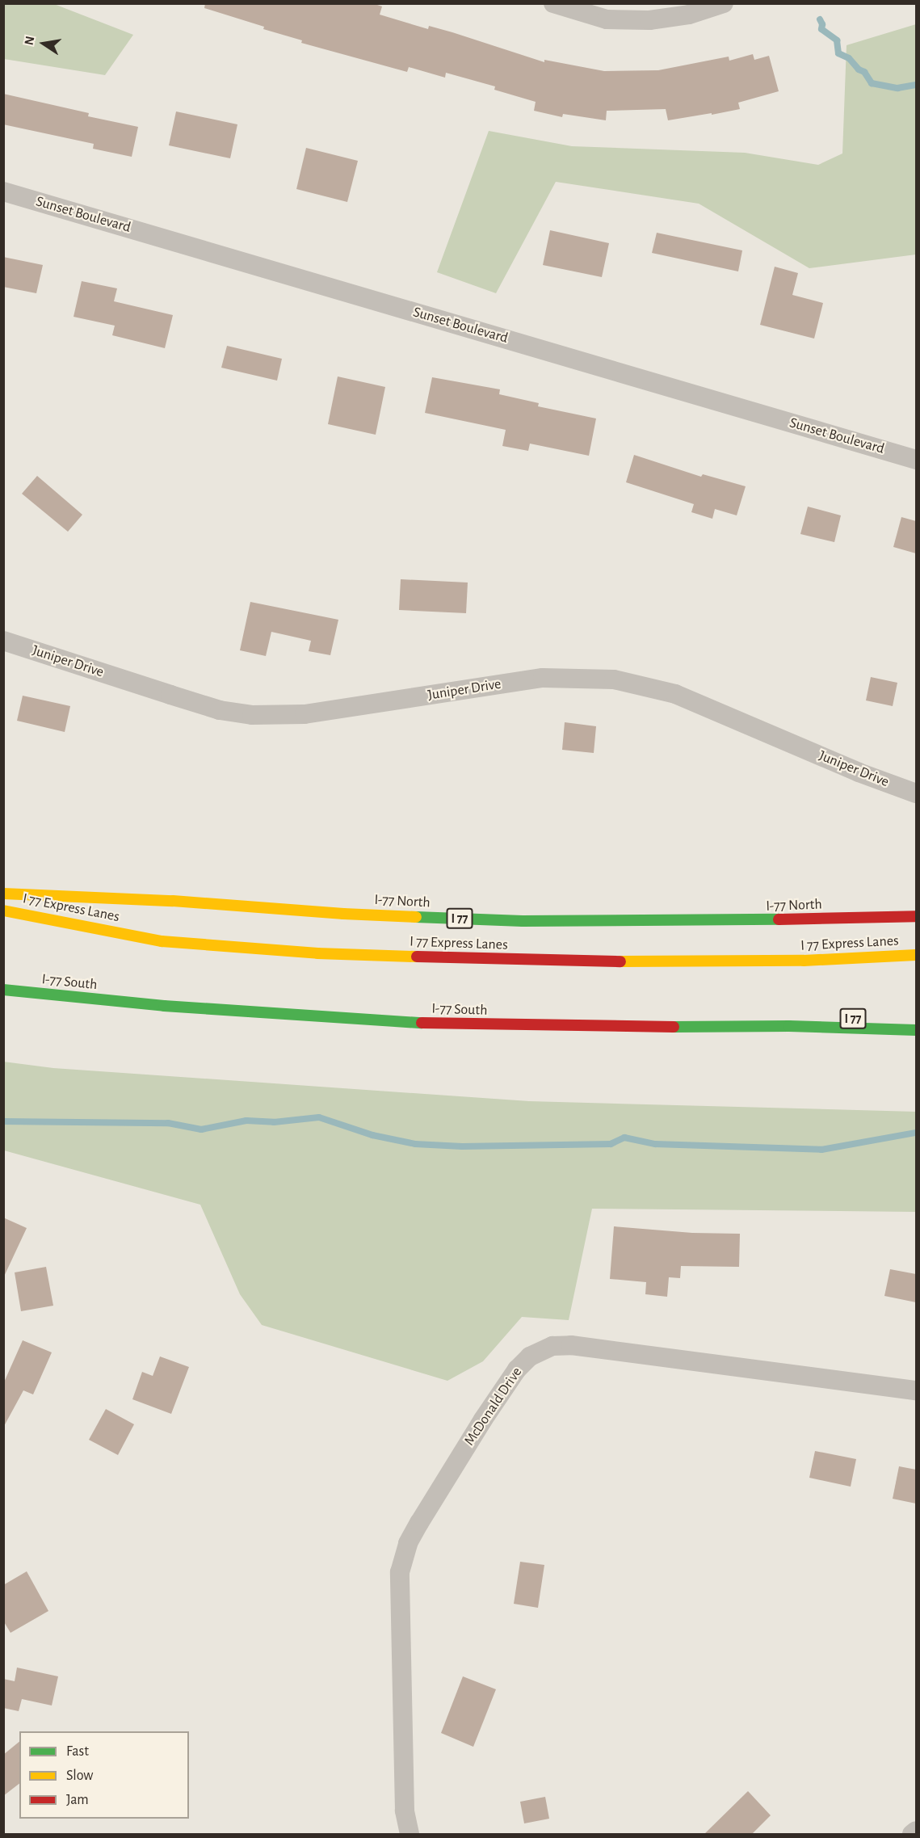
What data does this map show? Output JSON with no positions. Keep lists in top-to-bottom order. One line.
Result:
{"streets":{"highway":["I-77 North","I 77 Express Lanes","I 77","I-77 South"],"street":["Sunset Boulevard","Juniper Drive","McDonald Drive"]},"crossings":[["I 77","I-77 South"]],"legend":["Fast","Slow","Jam"],"north":"left"}
